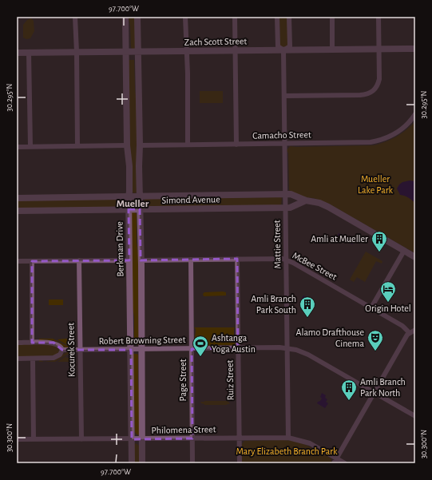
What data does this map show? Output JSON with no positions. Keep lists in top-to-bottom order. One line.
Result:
{"streets":{"street":["Zach Scott Street","Camacho Street","Simond Avenue","Mattie Street","Berkman Drive","McBee Street","Robert Browning Street","Kocurek Street","Page Street","Ruiz Street","Philomena Street"]},"crossings":[["Zach Scott Street","Mattie Street"],["Zach Scott Street","Berkman Drive"],["Camacho Street","Mattie Street"],["Simond Avenue","Mattie Street"],["Simond Avenue","Berkman Drive"],["Mattie Street","McBee Street"],["Mattie Street","Robert Browning Street"],["Mattie Street","Philomena Street"],["Berkman Drive","Robert Browning Street"],["Berkman Drive","Philomena Street"],["McBee Street","Page Street"],["McBee Street","Ruiz Street"],["Robert Browning Street","Kocurek Street"],["Robert Browning Street","Page Street"],["Robert Browning Street","Ruiz Street"],["Kocurek Street","Philomena Street"],["Page Street","Philomena Street"],["Ruiz Street","Philomena Street"]],"districts":["Mueller"],"parks":["Mueller Lake Park","Mary Elizabeth Branch Park"],"places":{"building":["Amli at Mueller","Amli Branch Park South","Amli Branch Park North"],"hotel":["Origin Hotel"],"theatre":["Alamo Drafthouse Cinema"],"sports":["Ashtanga Yoga Austin"]},"coordinates":["97.700°W","30.295°N","30.300°N"]}
